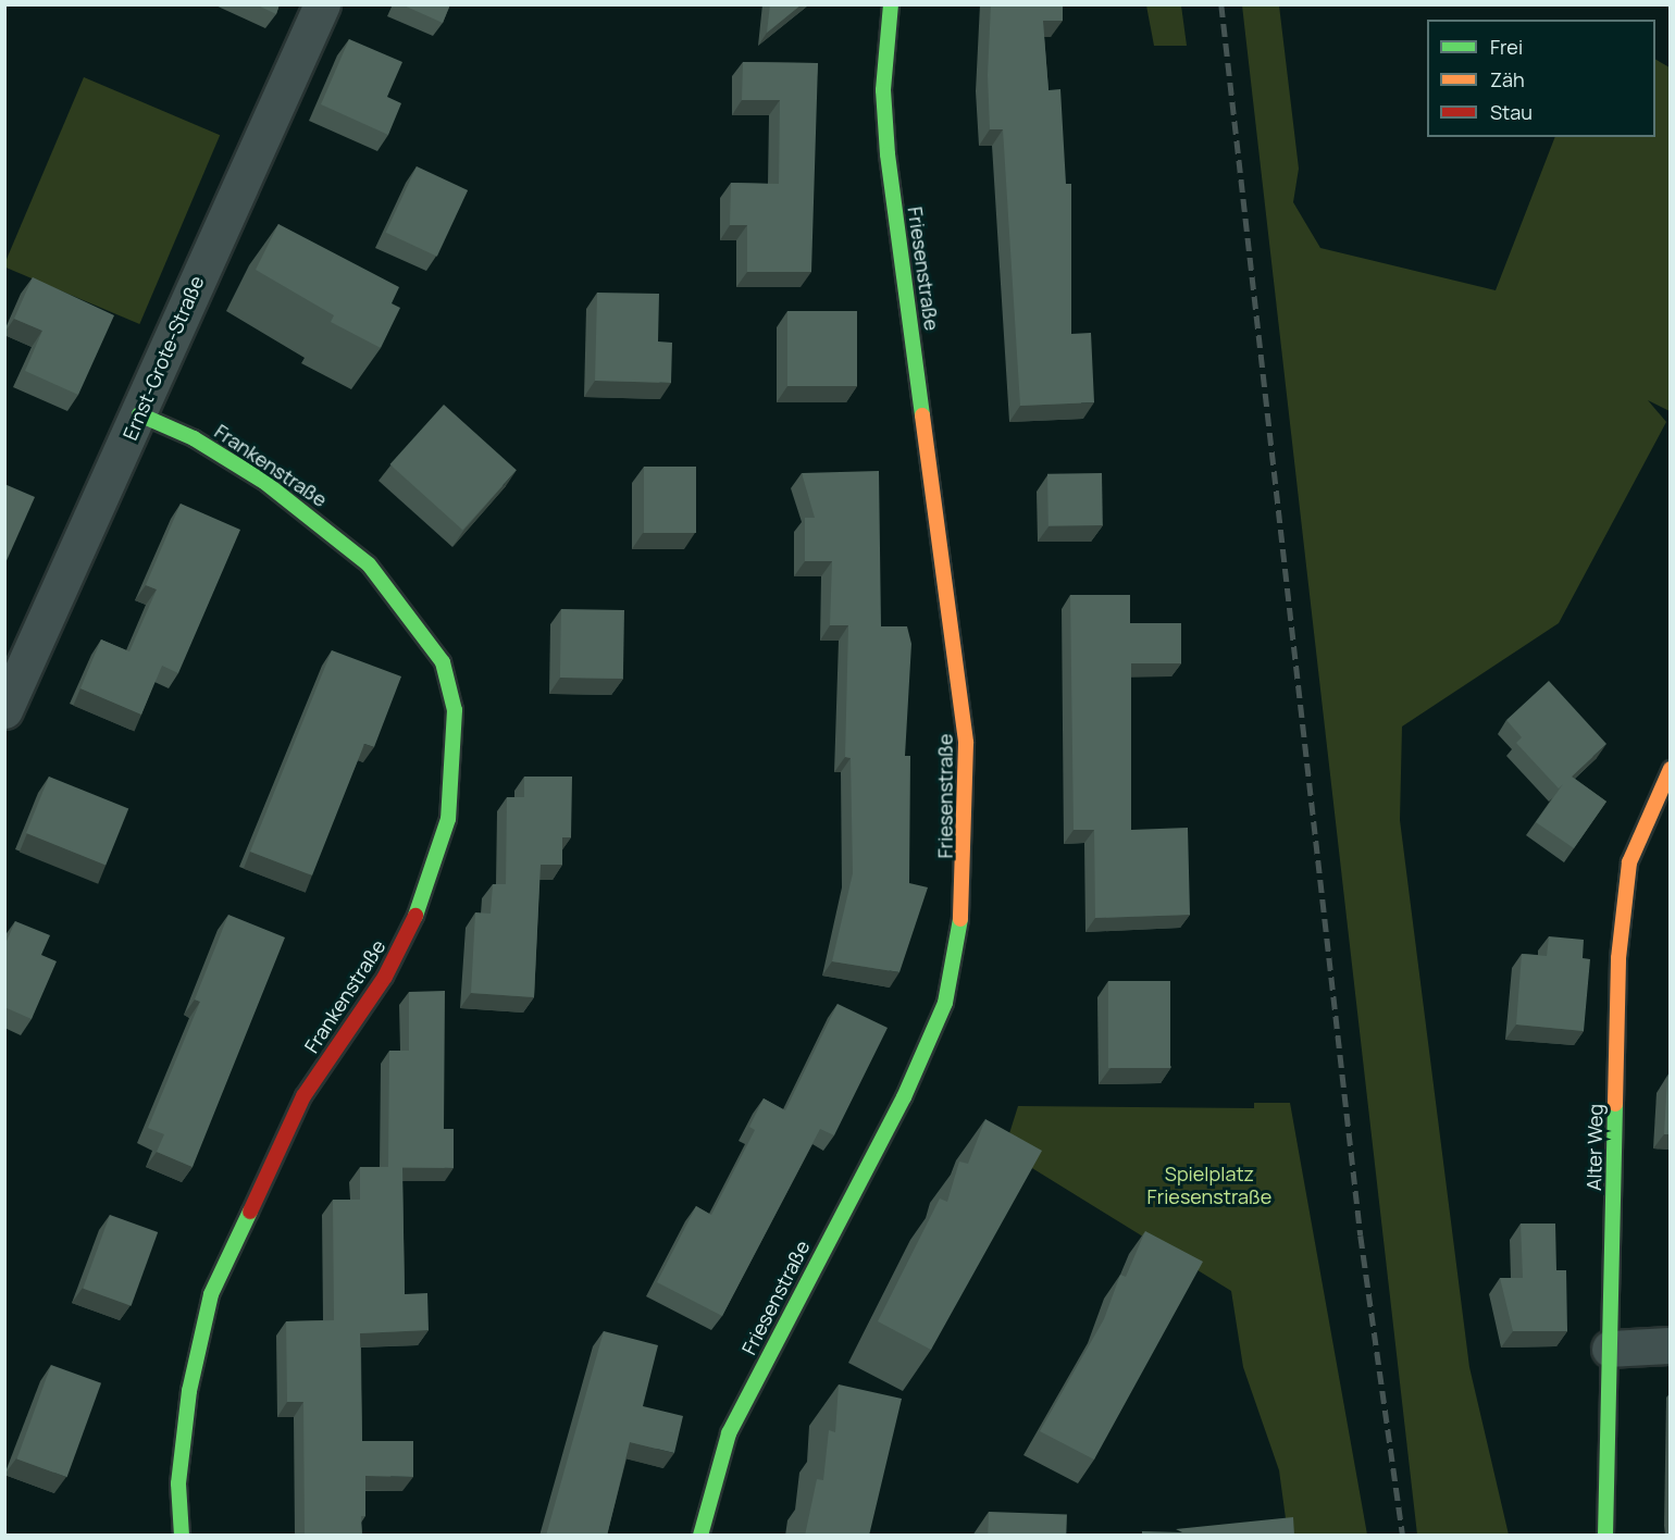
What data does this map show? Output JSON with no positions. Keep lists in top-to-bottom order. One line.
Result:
{"streets":{"street":["Friesenstraße","Ernst-Grote-Straße","Frankenstraße","Alter Weg"]},"crossings":[["Ernst-Grote-Straße","Frankenstraße"]],"parks":["Spielplatz Friesenstraße"],"legend":["Frei","Zäh","Stau"]}
